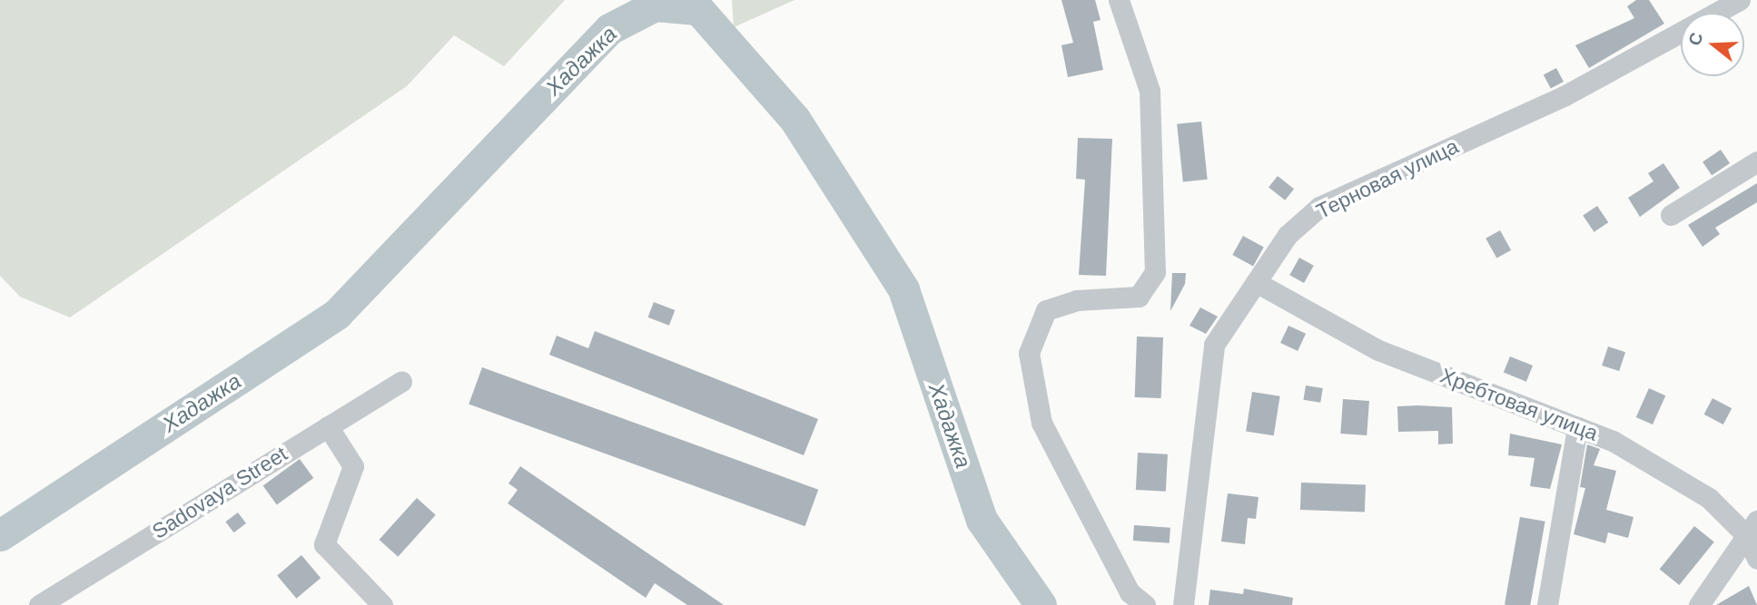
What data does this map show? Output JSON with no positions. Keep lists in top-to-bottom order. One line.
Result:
{"streets":{"street":["Терновая улица","Хребтовая улица","Sadovaya Street"]},"crossings":[["Терновая улица","Хребтовая улица"]],"water":["Хадажка"],"north":"left"}
